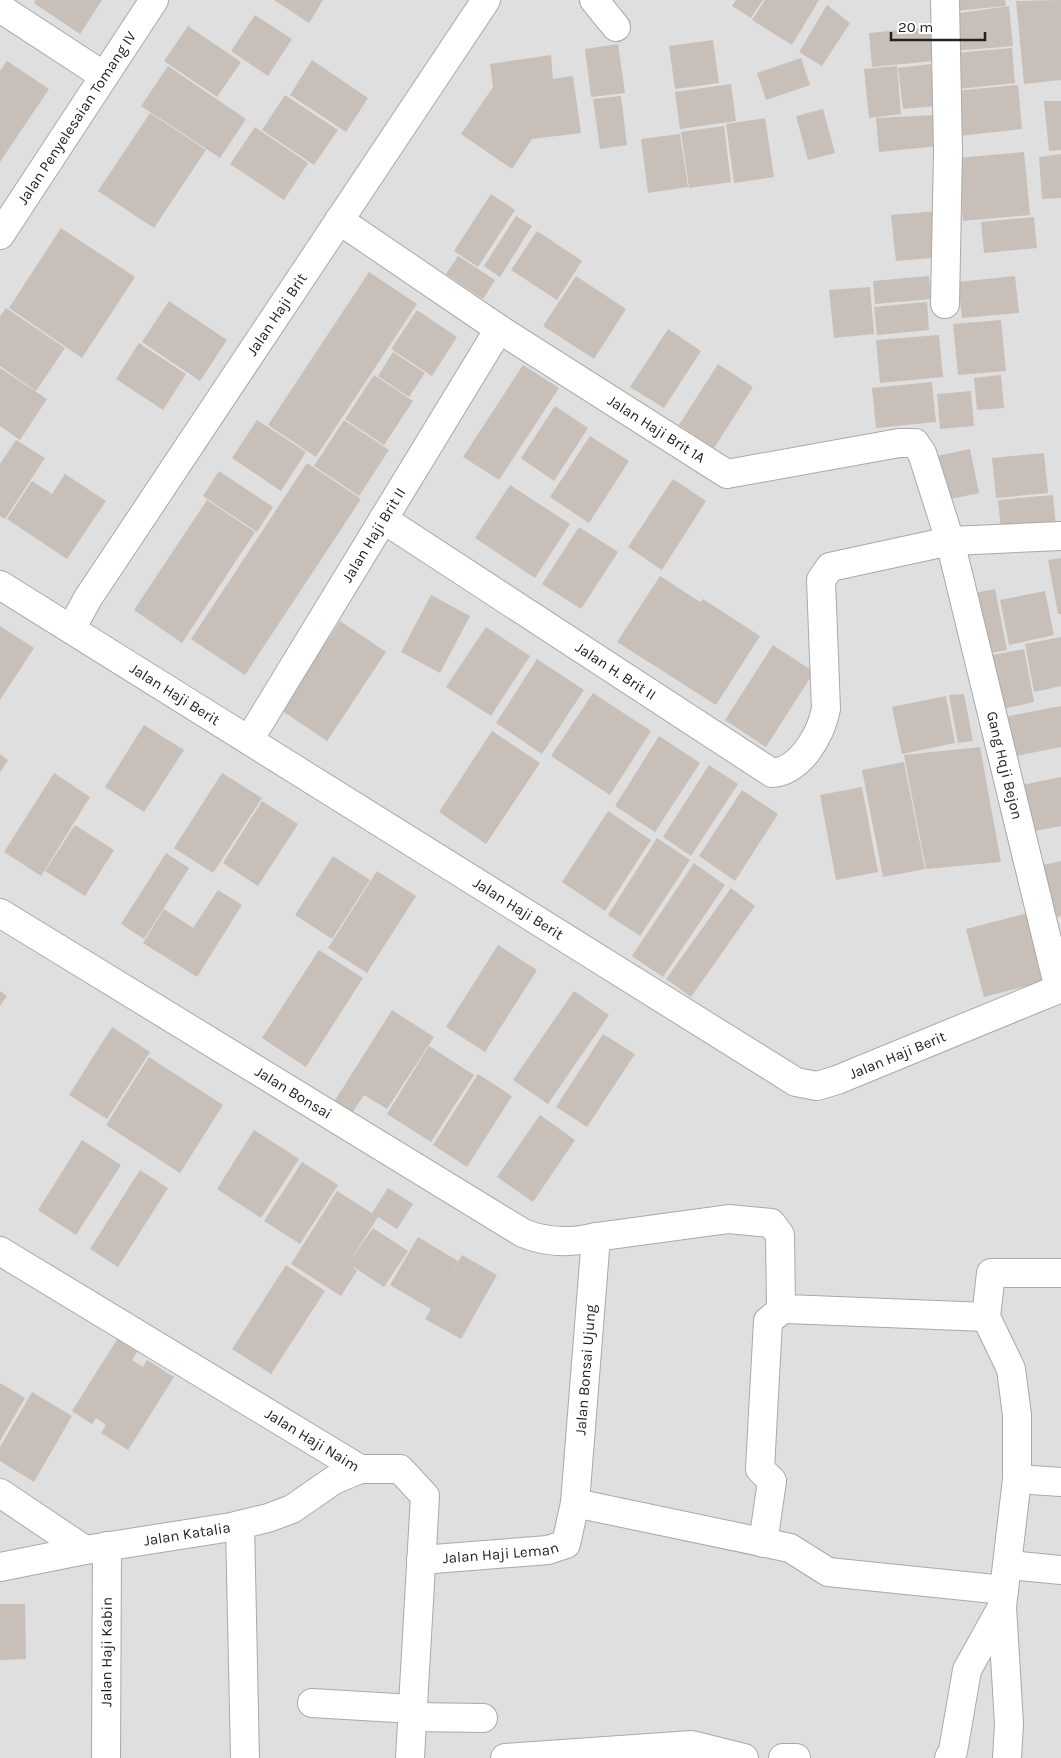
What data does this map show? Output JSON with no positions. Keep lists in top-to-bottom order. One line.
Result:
{"streets":{"street":["Jalan Penyelesaian Tomang IV","Jalan Haji Brit","Jalan Haji Brit 1A","Jalan Haji Brit II","Jalan H. Brit II","Jalan Haji Berit","Gang Hqji Bejon","Jalan Bonsai","Jalan Bonsai Ujung","Jalan Haji Naim","Jalan Katalia","Jalan Haji Leman","Jalan Haji Kabin"]},"crossings":[["Jalan Haji Brit","Jalan Haji Brit 1A"],["Jalan Haji Brit","Jalan Haji Berit"],["Jalan Haji Brit 1A","Jalan Haji Brit II"],["Jalan Haji Brit 1A","Jalan H. Brit II"],["Jalan Haji Brit 1A","Gang Hqji Bejon"],["Jalan Haji Brit II","Jalan H. Brit II"],["Jalan Haji Brit II","Jalan Haji Berit"],["Jalan H. Brit II","Gang Hqji Bejon"],["Jalan Haji Berit","Gang Hqji Bejon"],["Jalan Bonsai","Jalan Bonsai Ujung"],["Jalan Bonsai Ujung","Jalan Haji Leman"],["Jalan Haji Naim","Jalan Katalia"],["Jalan Haji Naim","Jalan Haji Leman"],["Jalan Katalia","Jalan Haji Kabin"]],"scale_bar":"20 m"}
